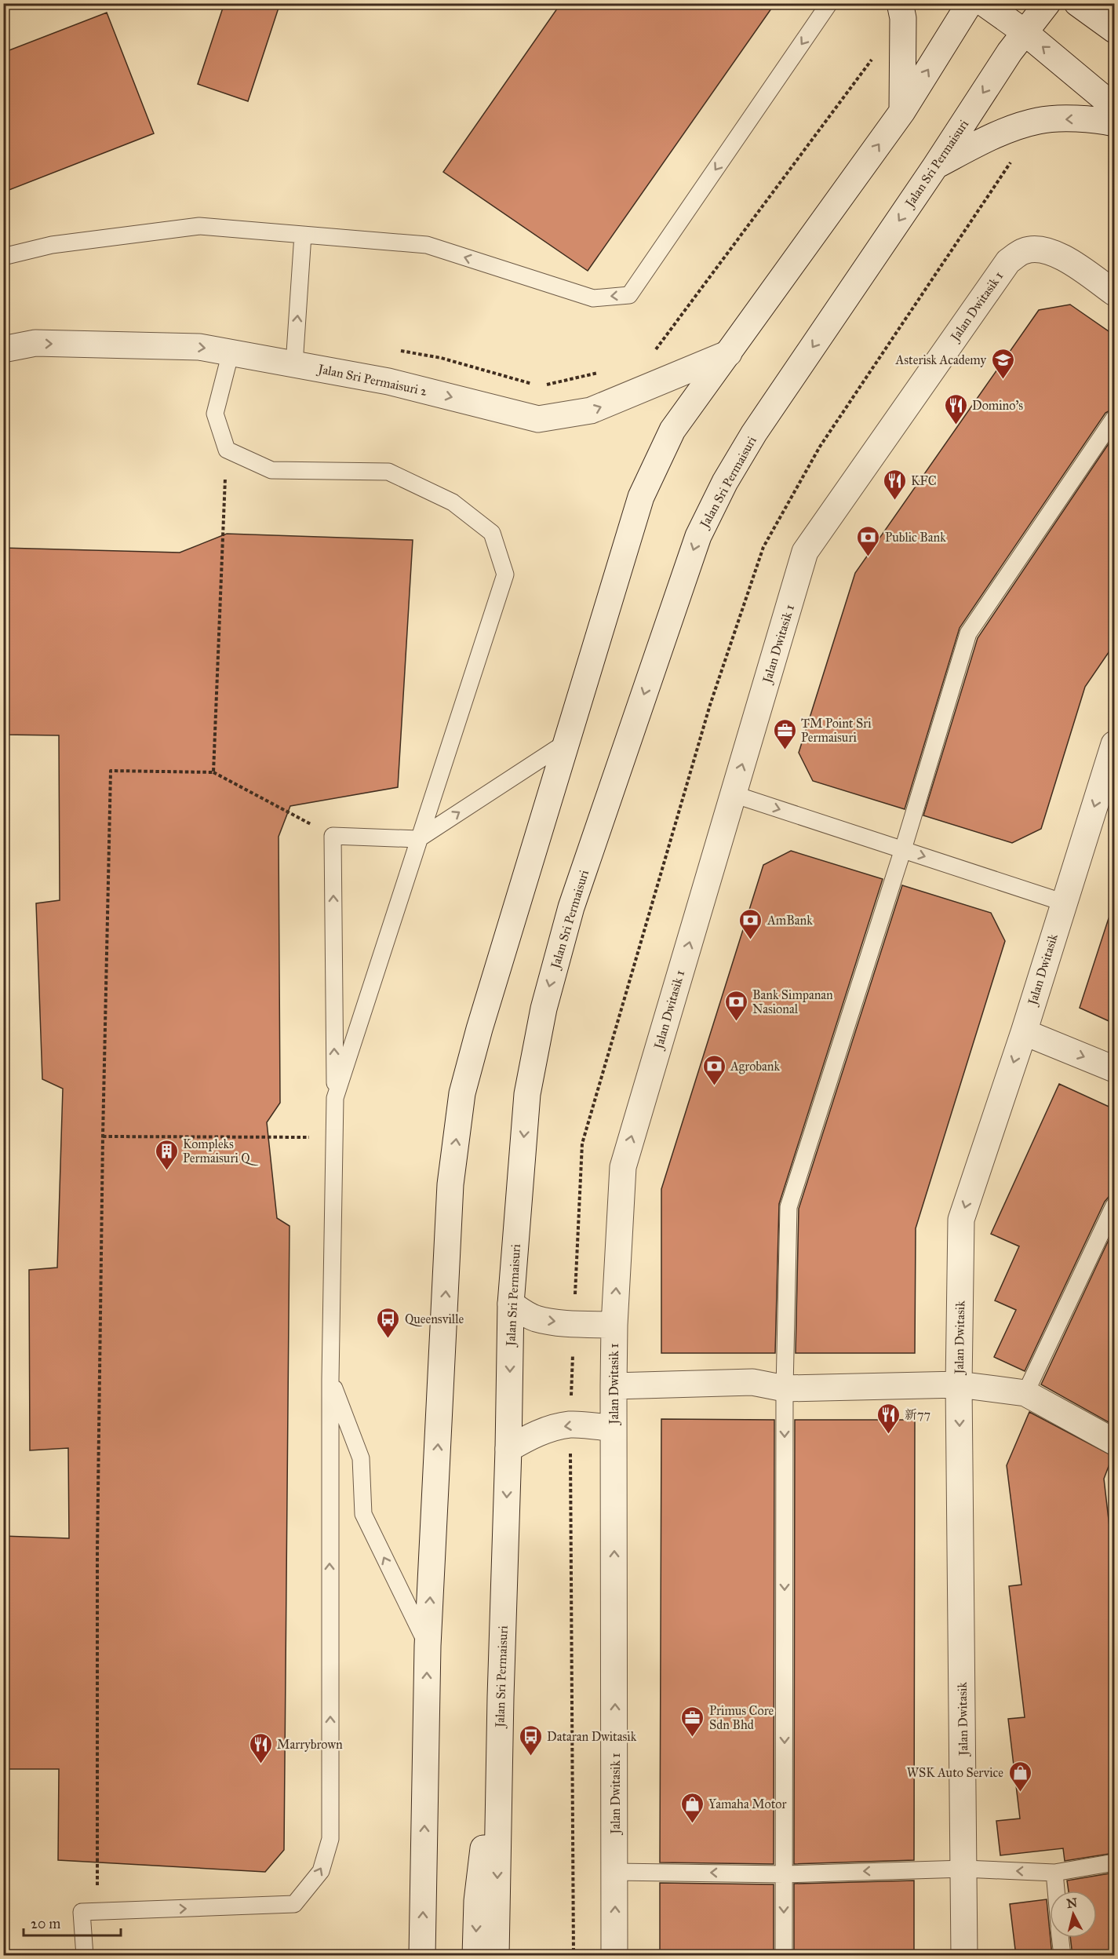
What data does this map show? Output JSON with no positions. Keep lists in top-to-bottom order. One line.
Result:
{"streets":{"main road":["Jalan Sri Permaisuri","Jalan Dwitasik 1","Jalan Sri Permaisuri 2","Jalan Dwitasik"]},"one_way":["Jalan Sri Permaisuri 2","Jalan Dwitasik"],"places":{"school or university":["Asterisk Academy"],"restaurant":["Domino's","KFC","新77","Marrybrown"],"bank":["Public Bank","AmBank","Bank Simpanan Nasional","Agrobank"],"office":["TM Point Sri Permaisuri","Primus Core Sdn Bhd"],"building":["Kompleks Permaisuri Q"],"bus stop":["Queensville","Dataran Dwitasik"],"shop":["WSK Auto Service","Yamaha Motor"]},"scale_bar":"20 m","north":"top"}
